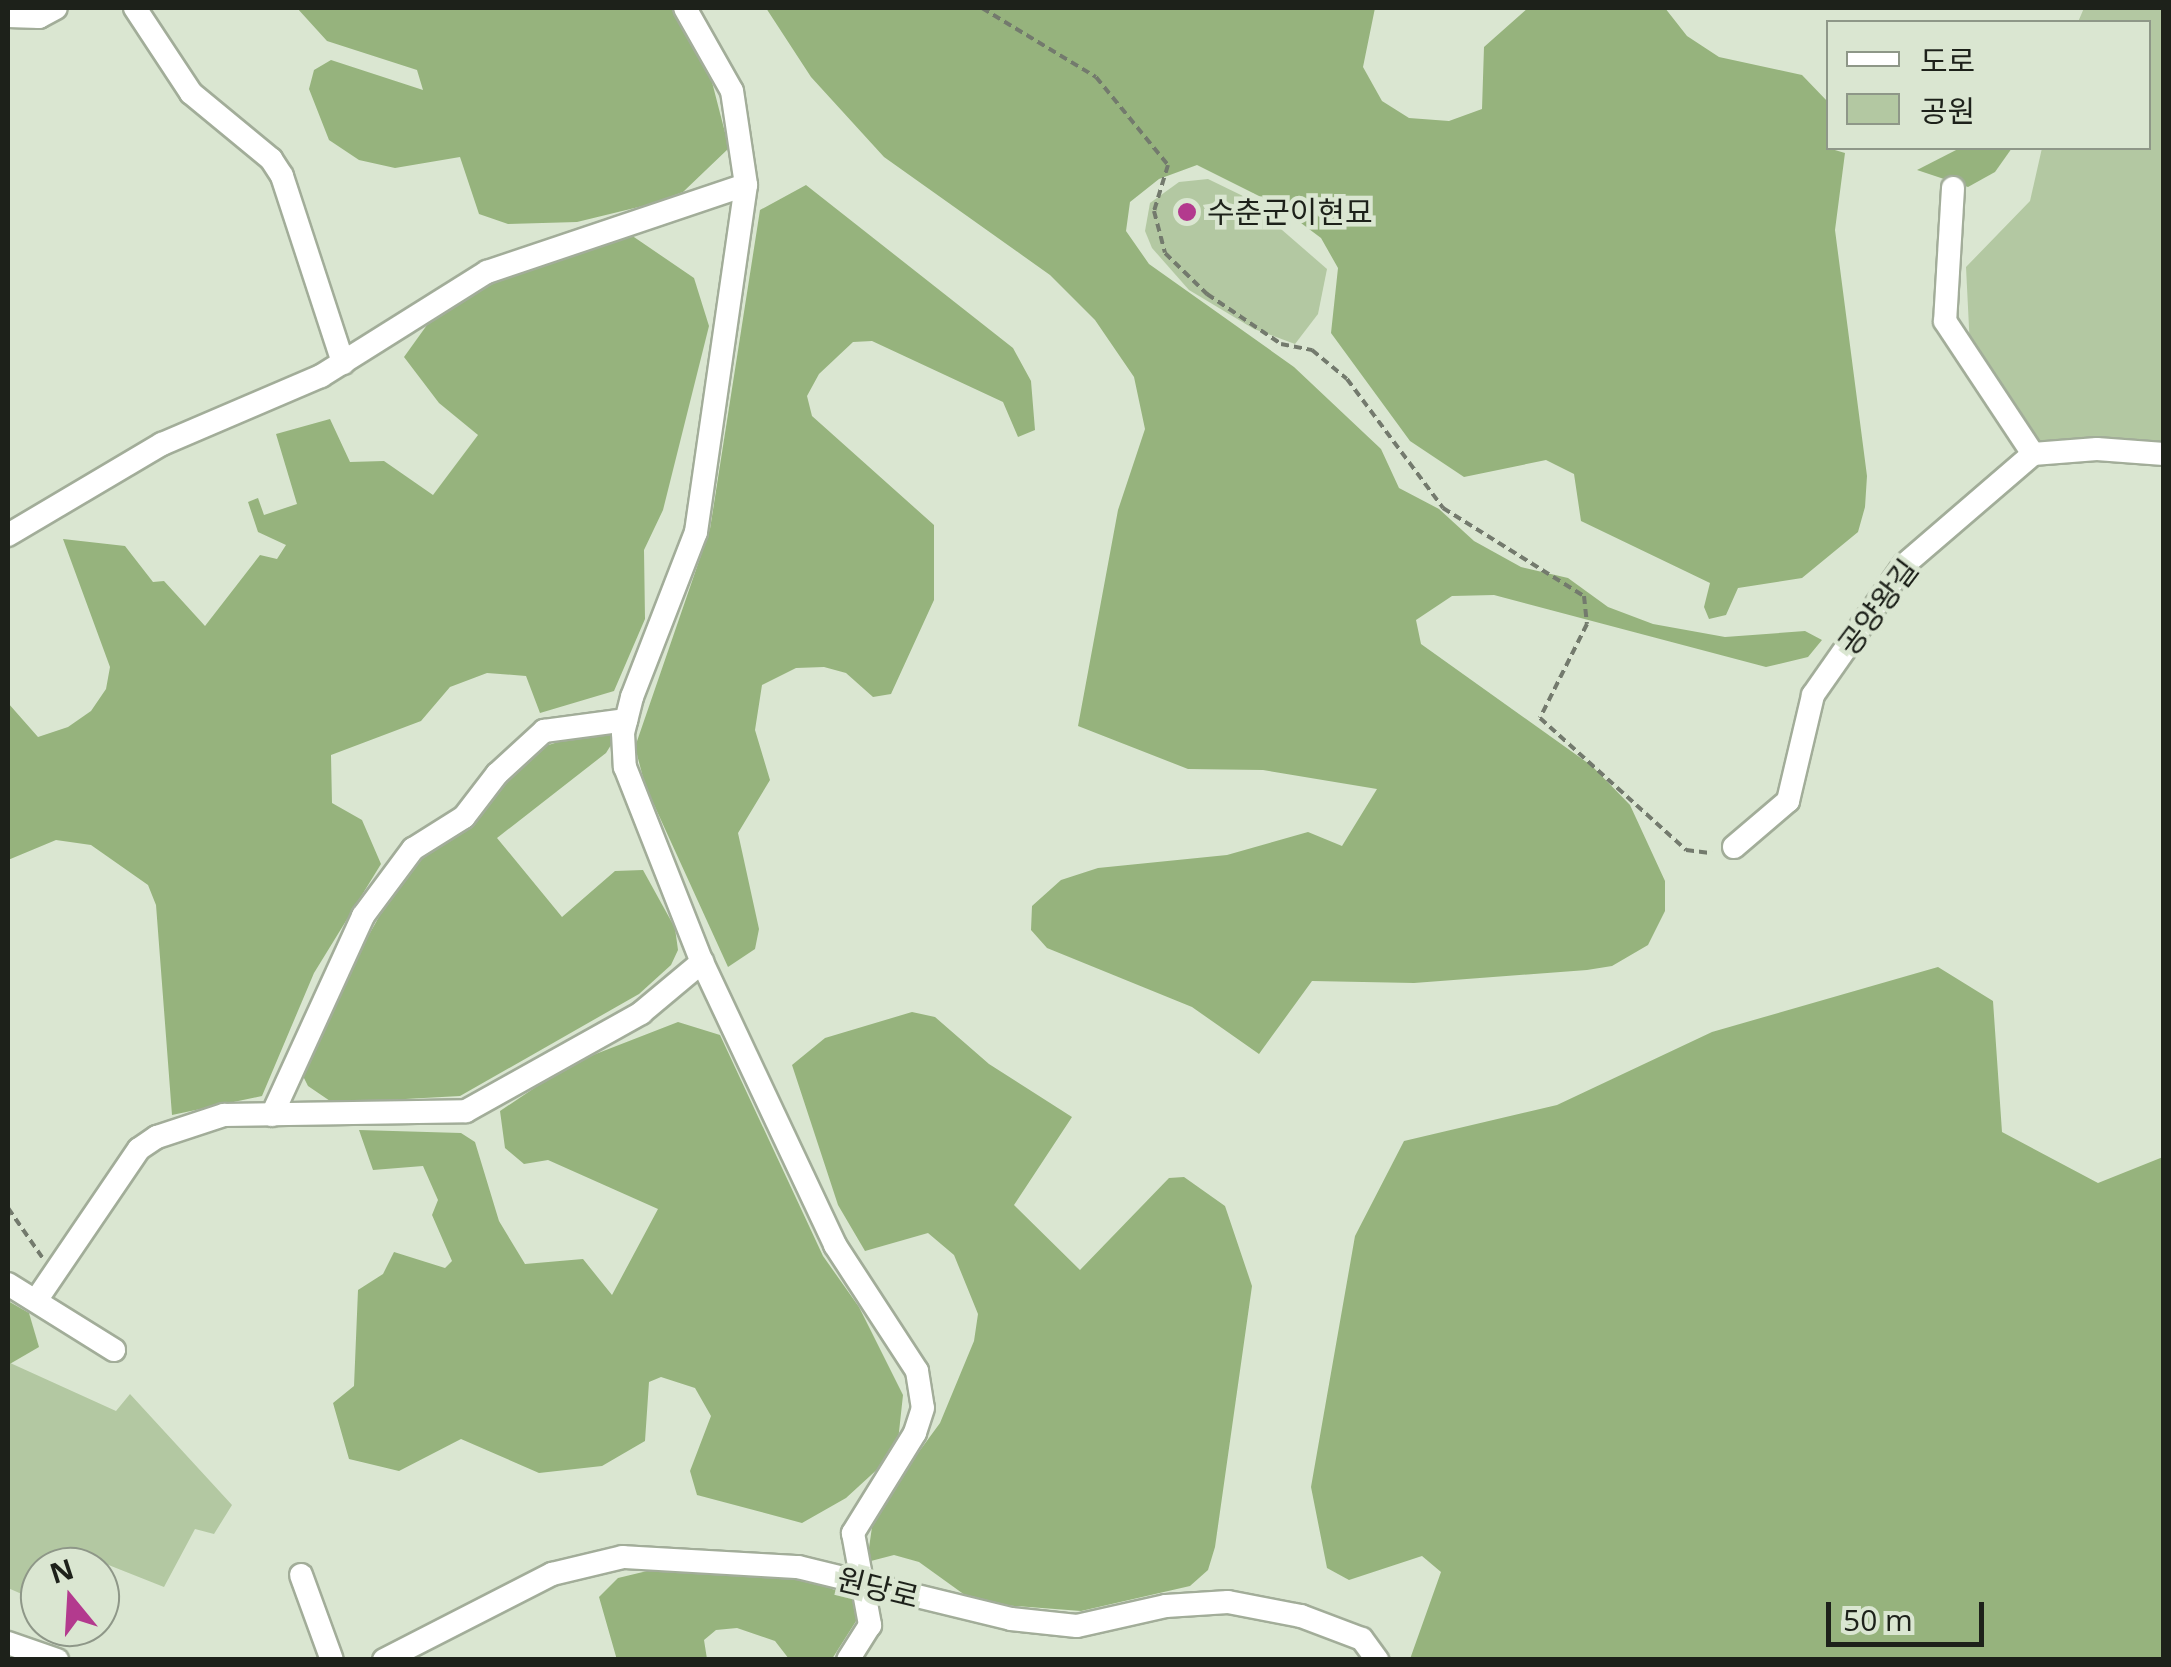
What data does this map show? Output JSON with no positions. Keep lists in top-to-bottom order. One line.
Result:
{"streets":{"street":["공양왕길","원당로"]},"places":["수춘군이현묘"],"legend":["도로","공원"],"scale_bar":"50 m","north":"top"}
